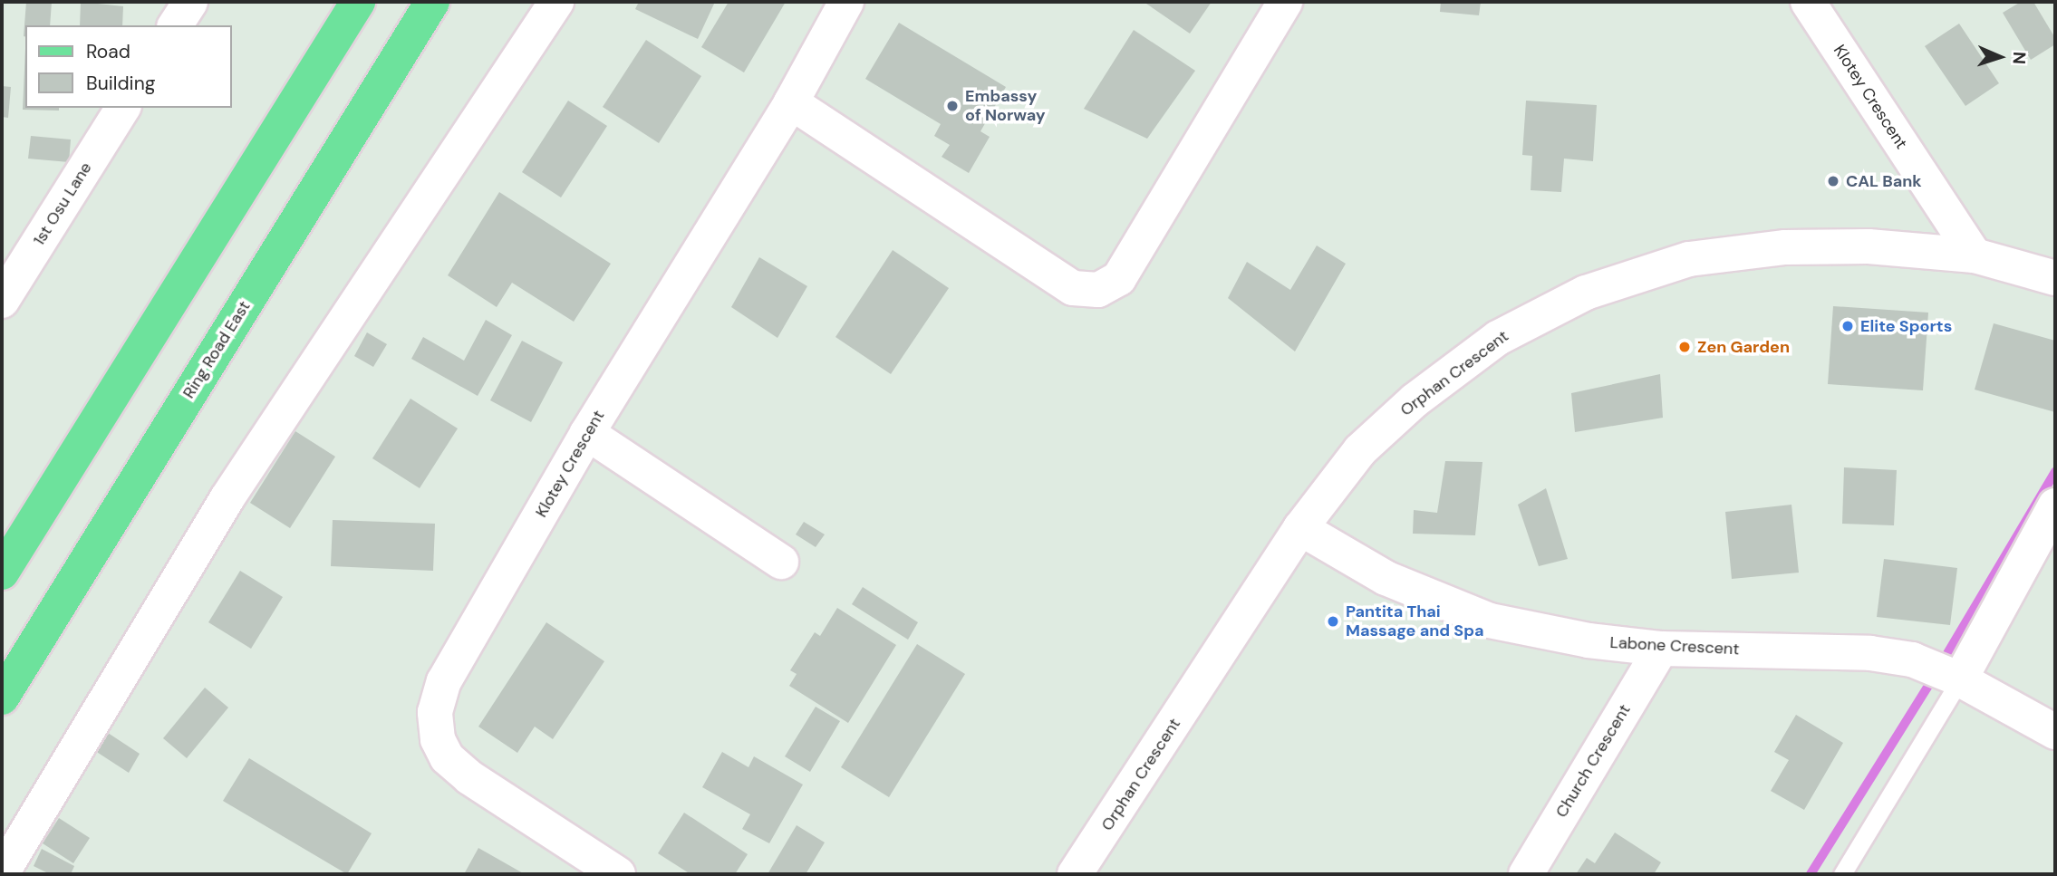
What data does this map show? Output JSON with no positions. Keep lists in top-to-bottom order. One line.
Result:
{"streets":{"main road":["Ring Road East"],"street":["Klotey Crescent","1st Osu Lane","Orphan Crescent","Labone Crescent","Church Crescent"]},"crossings":[["Klotey Crescent","Orphan Crescent"],["Orphan Crescent","Labone Crescent"],["Labone Crescent","Church Crescent"]],"places":["Embassy of Norway","CAL Bank","Elite Sports","Zen Garden","Pantita Thai Massage and Spa"],"legend":["Road","Building"],"north":"right"}
